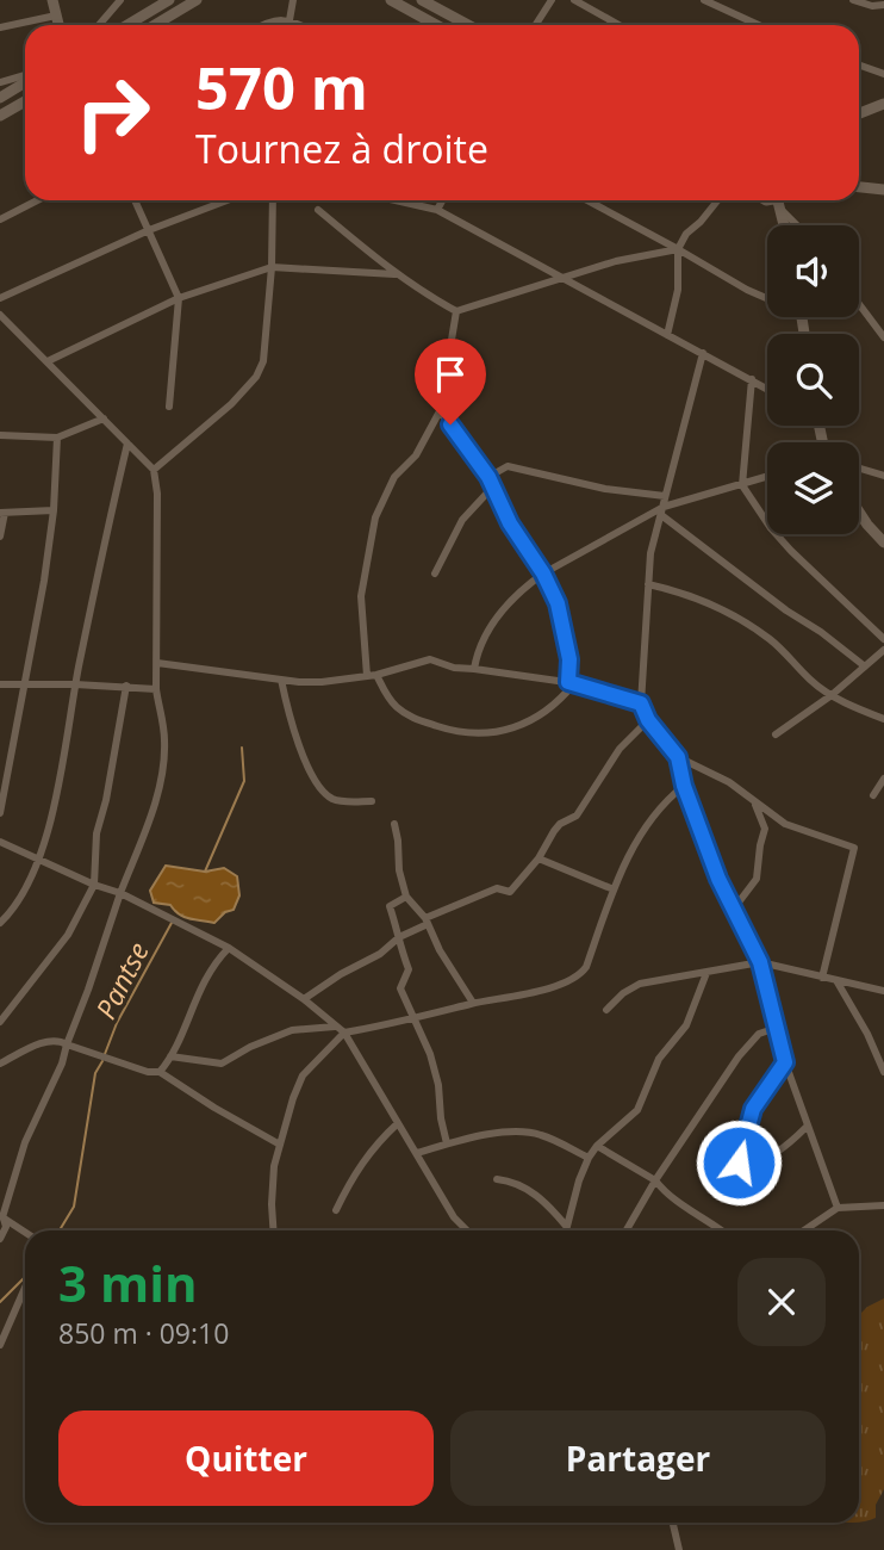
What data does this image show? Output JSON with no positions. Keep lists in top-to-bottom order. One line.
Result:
{"water":["Pantse"],"page":{"turn":["570 m","Tournez à droite"],"heading":["3 min","850 m · 09:10"],"buttons":["Quitter","Partager"]}}
